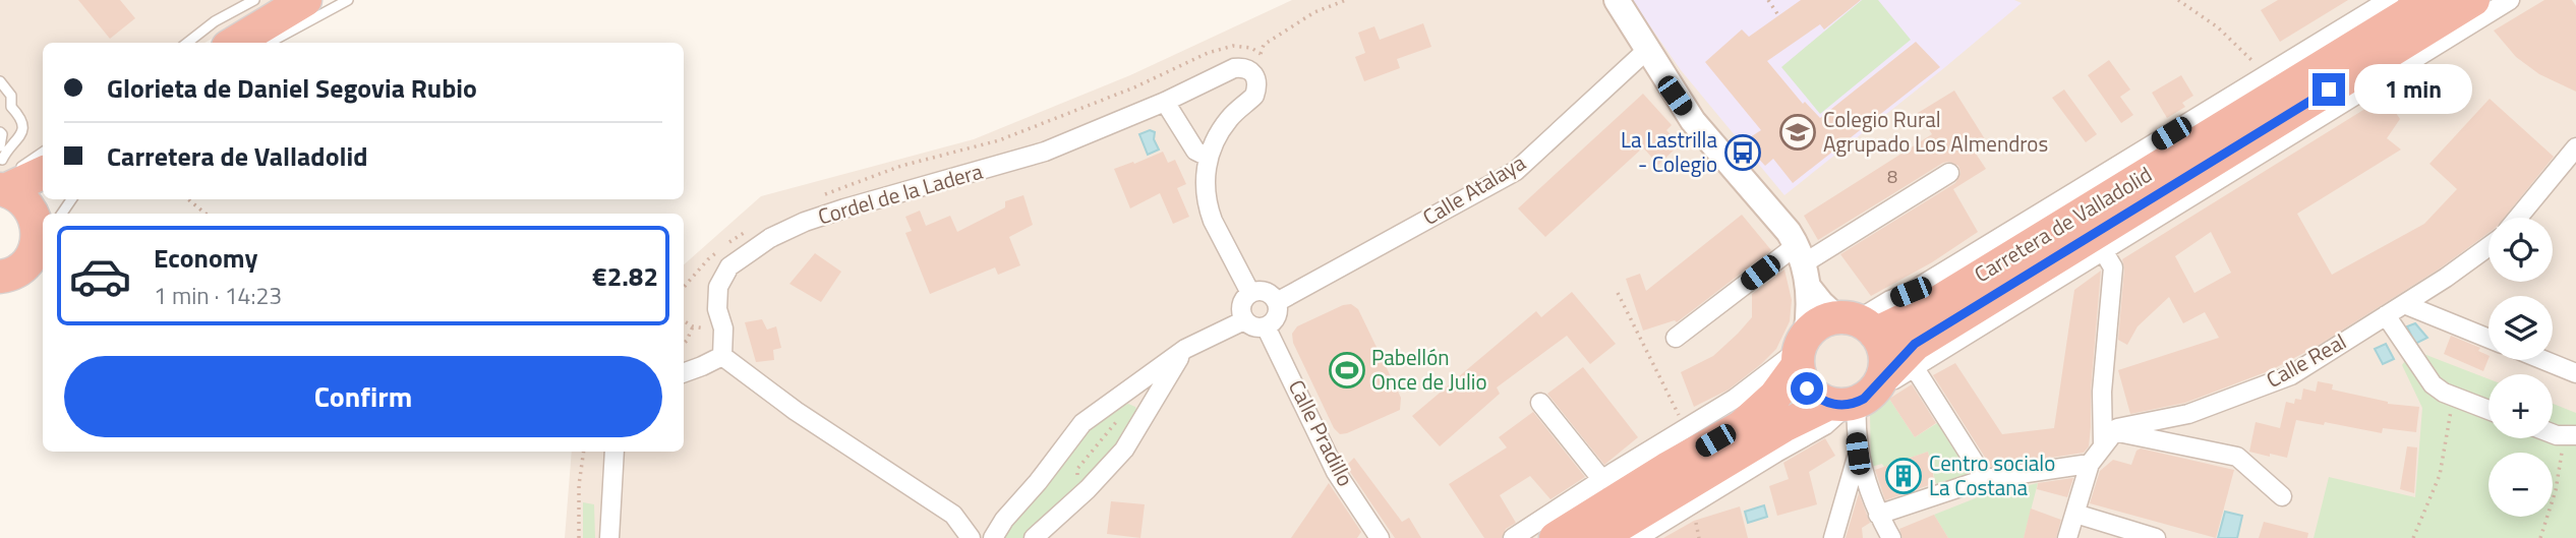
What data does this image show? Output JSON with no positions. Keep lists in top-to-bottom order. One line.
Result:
{"streets":{"highway":["Carretera de Valladolid"],"street":["Calle Atalaya","Cordel de la Ladera","Calle Real","Calle Pradillo"]},"crossings":[["Calle Atalaya","Calle Pradillo"]],"places":{"school or university":["Colegio Rural Agrupado Los Almendros"],"bus stop":["La Lastrilla - Colegio"],"sports":["Pabellón Once de Julio"],"building":["Centro socialo La Costana"]},"house_numbers":["8"],"page":{"banner":["Glorieta de Daniel Segovia Rubio","Carretera de Valladolid"],"bubble":"1 min","map_buttons":["+","−"],"list":[{"name":"Economy","note":"1 min · 14:23","value":"€2.82"}],"buttons":"Confirm"}}
